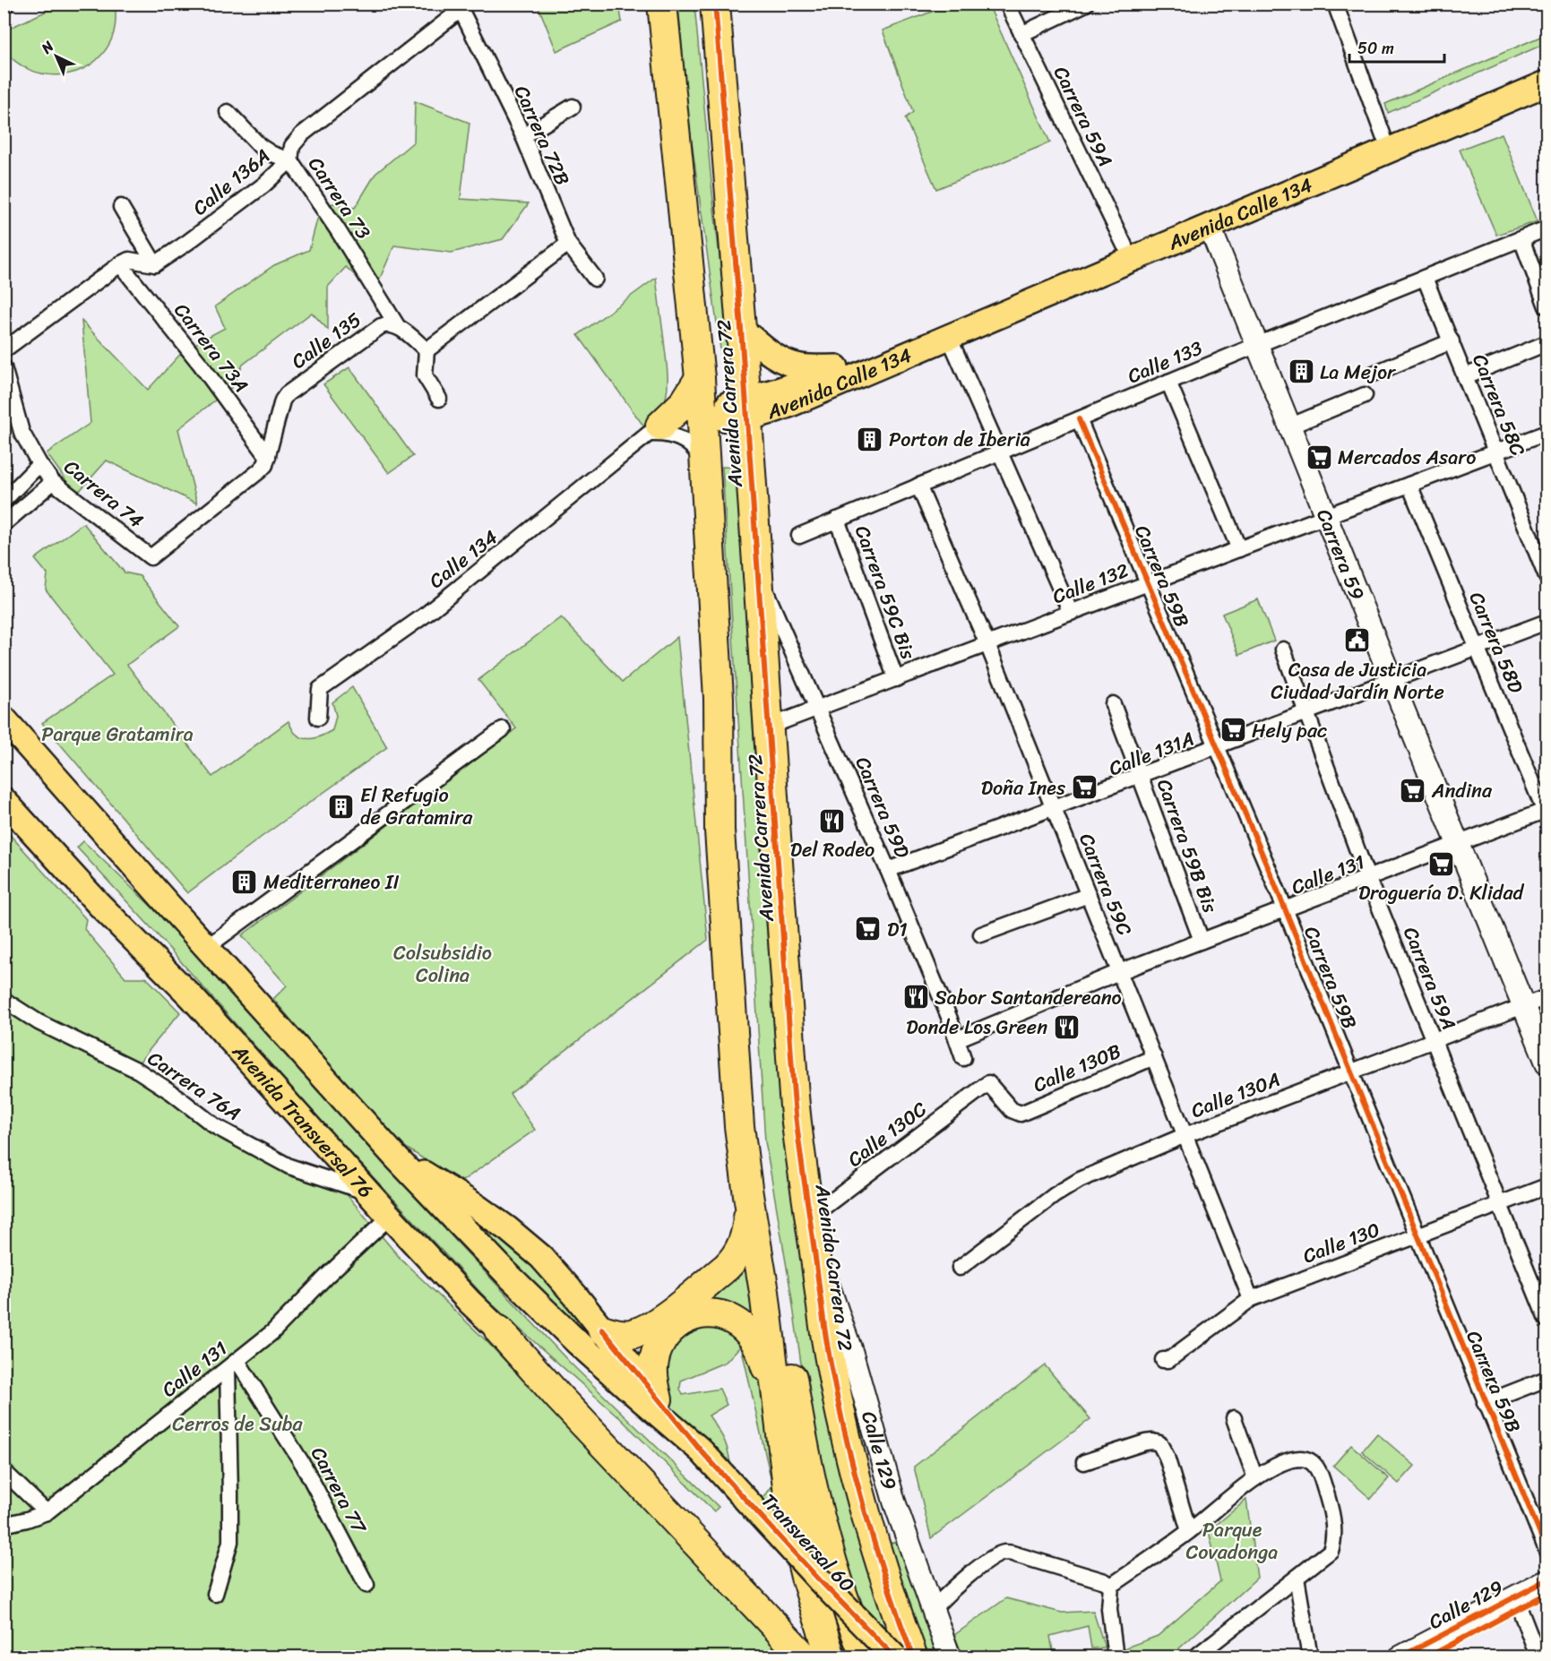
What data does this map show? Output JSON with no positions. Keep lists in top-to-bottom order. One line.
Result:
{"streets":{"highway":["Avenida Carrera 72"],"main road":["Avenida Calle 134","Avenida Transversal 76","Transversal 60"],"street":["Carrera 59A","Carrera 72B","Calle 136A","Carrera 73","Calle 135","Carrera 73A","Calle 133","Carrera 58C","Carrera 74","Carrera 59","Calle 134","Carrera 59B","Calle 132","Carrera 59C Bis","Carrera 58D","Calle 131A","Carrera 59D","Carrera 59B Bis","Calle 131","Carrera 59C","Calle 130B","Carrera 76A","Calle 130A","Calle 130C","Calle 130","Calle 129","Carrera 77"]},"crossings":[["Carrera 59A","Avenida Calle 134"],["Carrera 59A","Calle 131A"],["Carrera 59A","Calle 131"],["Carrera 59A","Calle 130A"],["Carrera 59A","Calle 130"],["Carrera 72B","Calle 136A"],["Calle 136A","Carrera 73"],["Carrera 73","Calle 135"],["Avenida Calle 134","Avenida Carrera 72"],["Avenida Calle 134","Carrera 59"],["Avenida Calle 134","Calle 134"],["Calle 135","Carrera 73A"],["Calle 135","Carrera 74"],["Calle 133","Carrera 58C"],["Calle 133","Carrera 59"],["Calle 133","Carrera 59B"],["Calle 133","Carrera 59C Bis"],["Calle 133","Carrera 59C"],["Avenida Carrera 72","Calle 134"],["Avenida Carrera 72","Calle 132"],["Avenida Carrera 72","Carrera 59D"],["Avenida Carrera 72","Calle 130C"],["Avenida Carrera 72","Calle 129"],["Carrera 58C","Calle 132"],["Carrera 59","Calle 132"],["Carrera 59","Calle 131A"],["Carrera 59","Calle 131"],["Carrera 59","Calle 130A"],["Carrera 59B","Calle 132"],["Carrera 59B","Calle 131A"],["Carrera 59B","Calle 131"],["Carrera 59B","Calle 130A"],["Carrera 59B","Calle 130"],["Calle 132","Carrera 59C Bis"],["Calle 132","Carrera 58D"],["Calle 132","Carrera 59D"],["Calle 132","Carrera 59C"],["Carrera 58D","Calle 131A"],["Carrera 58D","Calle 131"],["Calle 131A","Carrera 59D"],["Calle 131A","Carrera 59B Bis"],["Calle 131A","Carrera 59C"],["Carrera 59D","Calle 131"],["Carrera 59B Bis","Calle 131"],["Calle 131","Carrera 59C"],["Calle 131","Avenida Transversal 76"],["Calle 131","Carrera 77"],["Carrera 59C","Calle 130B"],["Carrera 59C","Calle 130A"],["Carrera 59C","Calle 130"],["Calle 130B","Calle 130C"],["Carrera 76A","Avenida Transversal 76"],["Calle 130C","Calle 129"]],"parks":["Parque Gratamira","Colsubsidio Colina","Cerros de Suba","Parque Covadonga"],"places":{"building":["La Mejor","Porton de Iberia","El Refugio de Gratamira","Mediterraneo II"],"supermarket":["Mercados Asaro","Hely pac","Doña Ines","Andina","Droguería D. Klidad","D1"],"public building":["Casa de Justicia Ciudad Jardín Norte"],"restaurant":["Del Rodeo","Sabor Santandereano","Donde Los Green"]},"scale_bar":"50 m","north":"top left"}
